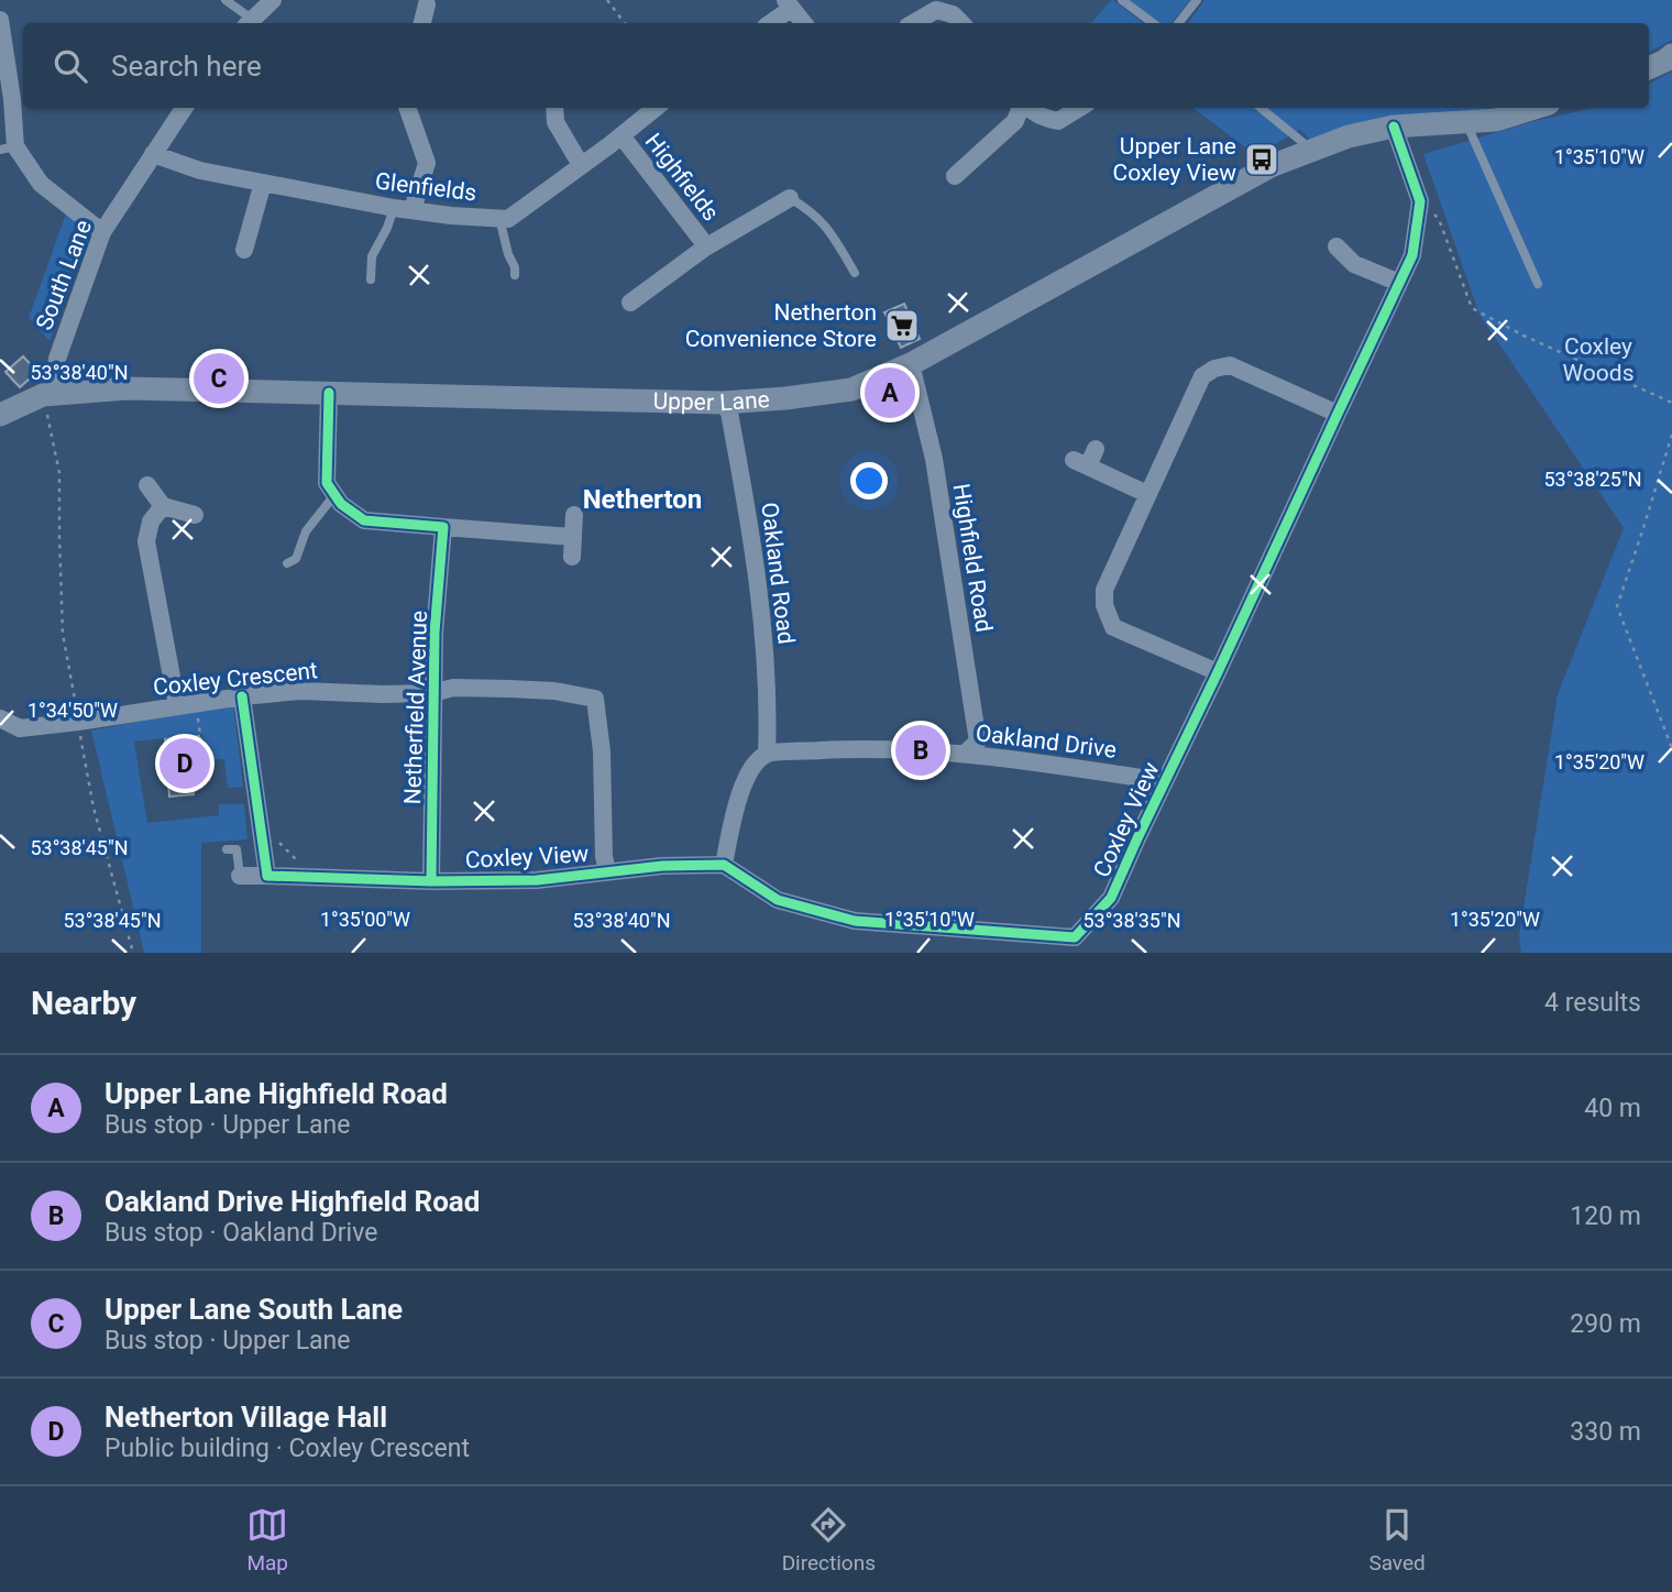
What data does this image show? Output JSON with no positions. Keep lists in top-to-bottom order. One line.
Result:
{"streets":{"main road":["Upper Lane"],"street":["Highfields","Glenfields","South Lane","Highfield Road","Oakland Road","Coxley Crescent","Netherfield Avenue","Oakland Drive","Coxley View"]},"crossings":[["Highfields","Glenfields"],["Glenfields","South Lane"],["South Lane","Upper Lane"],["Upper Lane","Highfield Road"],["Upper Lane","Oakland Road"],["Upper Lane","Coxley View"],["Highfield Road","Oakland Drive"],["Oakland Road","Oakland Drive"],["Coxley Crescent","Netherfield Avenue"],["Coxley Crescent","Coxley View"],["Netherfield Avenue","Coxley View"],["Oakland Drive","Coxley View"]],"districts":["Netherton"],"parks":["Coxley Woods"],"places":{"bus stop":["Upper Lane Coxley View"],"supermarket":["Netherton Convenience Store"]},"page":{"search":"Search here","pins":["C","A","B","D"],"heading":["Nearby","4 results"],"list":[{"mark":"A","name":"Upper Lane Highfield Road","note":"Bus stop · Upper Lane","value":"40 m"},{"mark":"B","name":"Oakland Drive Highfield Road","note":"Bus stop · Oakland Drive","value":"120 m"},{"mark":"C","name":"Upper Lane South Lane","note":"Bus stop · Upper Lane","value":"290 m"},{"mark":"D","name":"Netherton Village Hall","note":"Public building · Coxley Crescent","value":"330 m"}],"nav":["Map","Directions","Saved"]},"coordinates":["1°35'10\"W","53°38'40\"N","53°38'25\"N","1°34'50\"W","1°35'20\"W","53°38'45\"N","1°35'00\"W","53°38'35\"N"]}
